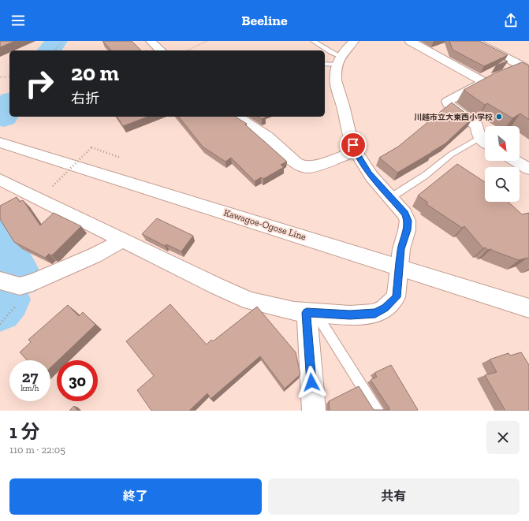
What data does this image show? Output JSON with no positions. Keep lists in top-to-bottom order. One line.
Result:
{"streets":{"main road":["Kawagoe-Ogose Line"]},"places":["川越市立大東西小学校"],"north":"bottom right","page":{"header":"Beeline","turn":["20 m","右折"],"speed":"27 km/h","limit":"30","heading":["1 分","110 m · 22:05"],"buttons":["終了","共有"]}}
